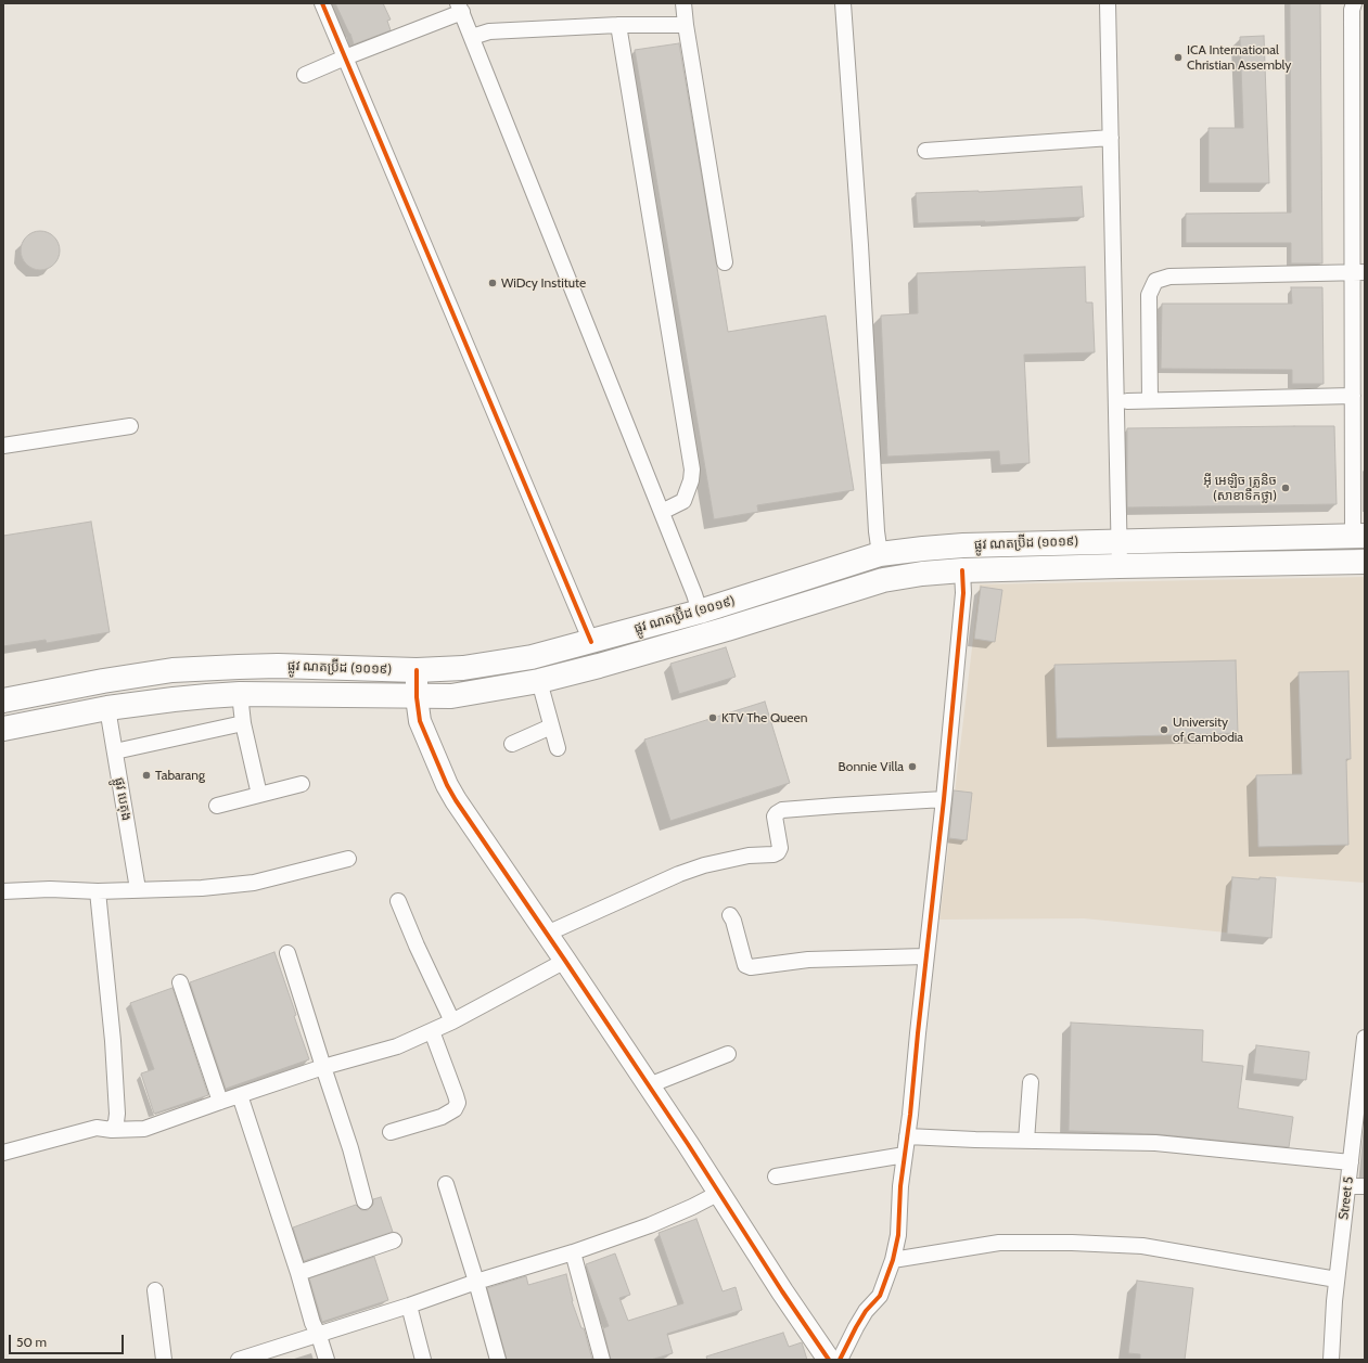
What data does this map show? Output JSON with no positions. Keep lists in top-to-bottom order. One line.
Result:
{"streets":{"main road":["ផ្លូវ ណតប្រ៊ីដ (១០១៩)"],"street":["ផ្លូវ បេតុង","Street 5"]},"crossings":[["ផ្លូវ ណតប្រ៊ីដ (១០១៩)","ផ្លូវ បេតុង"]],"places":["ICA International Christian Assembly","WiDcy Institute","អ៊ី អេឡិច ត្រូនិច (សាខាទឹកថ្លា)","KTV The Queen","University of Cambodia","Bonnie Villa","Tabarang"],"scale_bar":"50 m"}
